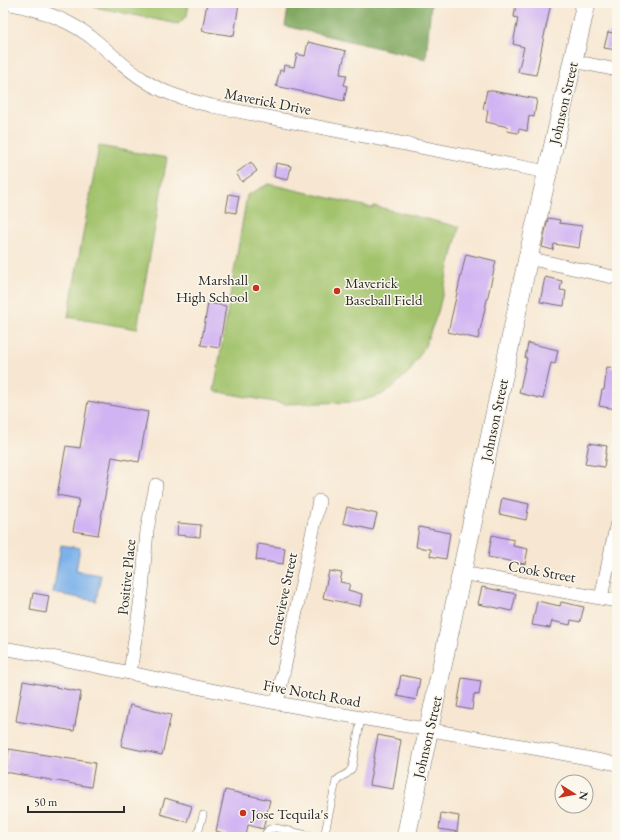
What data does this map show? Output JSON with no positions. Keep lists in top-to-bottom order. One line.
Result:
{"streets":{"street":["Maverick Drive","Johnson Street","Cook Street","Positive Place","Genevieve Street","Five Notch Road"]},"crossings":[["Maverick Drive","Johnson Street"],["Johnson Street","Cook Street"],["Johnson Street","Five Notch Road"],["Positive Place","Five Notch Road"],["Genevieve Street","Five Notch Road"]],"places":["Marshall High School","Maverick Baseball Field","Jose Tequila's"],"scale_bar":"50 m","north":"right"}
